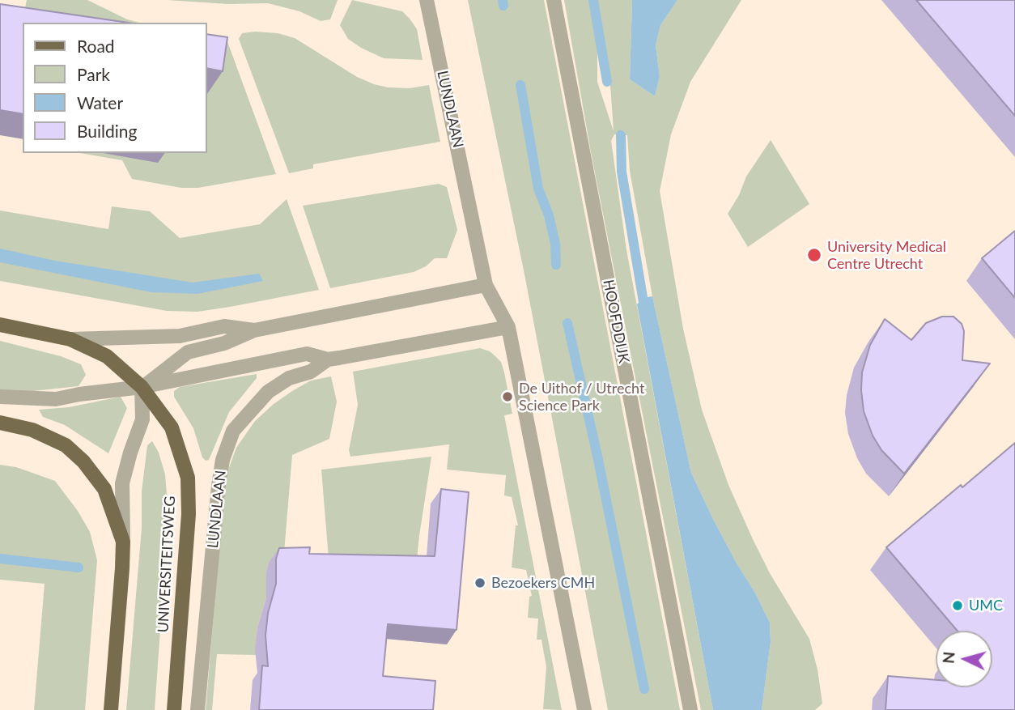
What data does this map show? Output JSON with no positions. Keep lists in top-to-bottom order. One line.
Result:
{"streets":{"main road":["UNIVERSITEITSWEG"],"street":["LUNDLAAN","HOOFDDIJK"]},"crossings":[["LUNDLAAN","UNIVERSITEITSWEG"]],"places":["University Medical Centre Utrecht","De Uithof / Utrecht Science Park","Bezoekers CMH","UMC"],"legend":["Road","Park","Water","Building"],"north":"left"}
